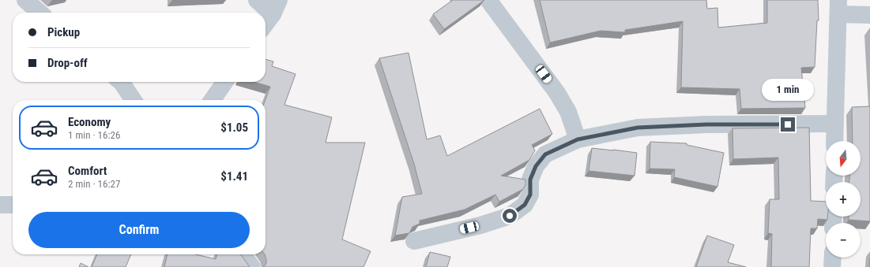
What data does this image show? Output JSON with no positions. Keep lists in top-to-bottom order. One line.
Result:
{"north":"bottom","page":{"banner":["Pickup","Drop-off"],"bubble":"1 min","list":[{"name":"Economy","note":"1 min · 16:26","value":"$1.05"},{"name":"Comfort","note":"2 min · 16:27","value":"$1.41"}],"map_buttons":["+","−"],"buttons":"Confirm"}}
